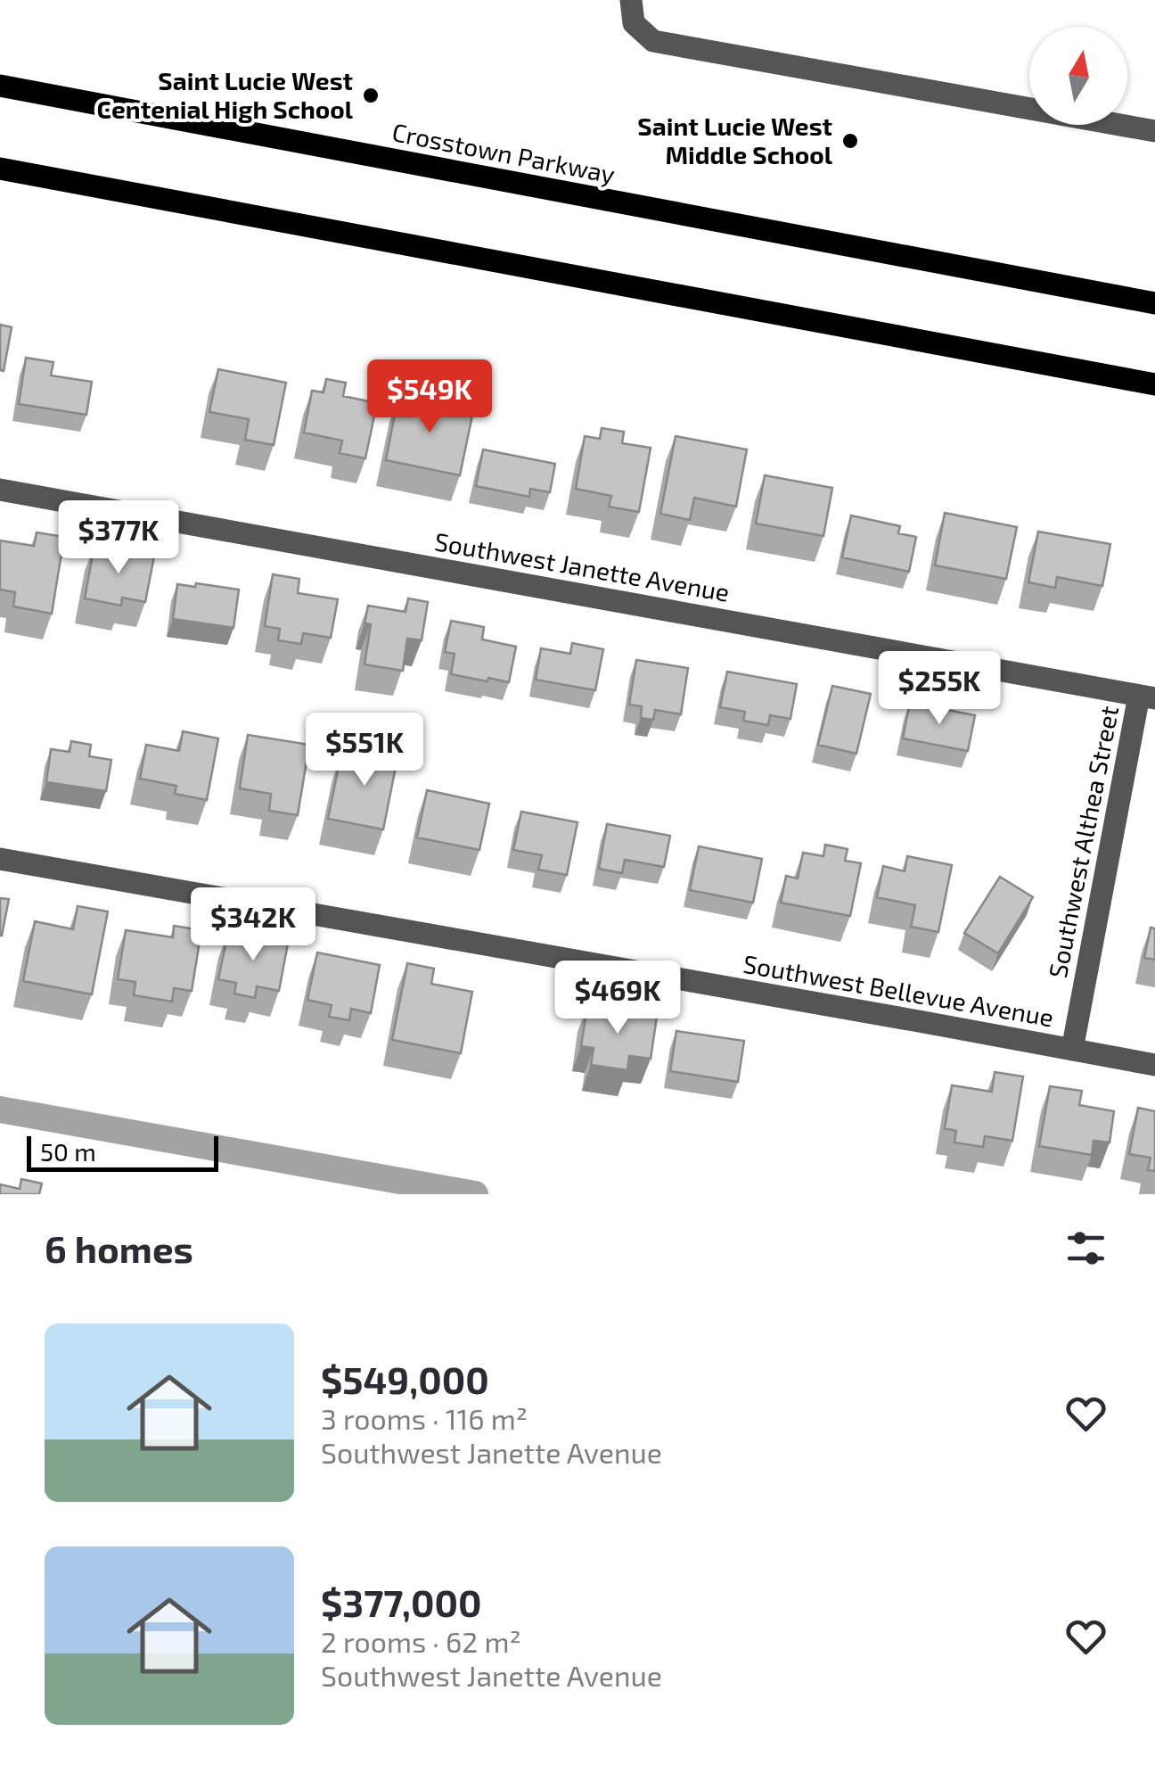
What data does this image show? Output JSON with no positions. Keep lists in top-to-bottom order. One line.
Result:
{"streets":{"main road":["Crosstown Parkway"],"street":["Southwest Janette Avenue","Southwest Althea Street","Southwest Bellevue Avenue"]},"crossings":[["Southwest Janette Avenue","Southwest Althea Street"],["Southwest Althea Street","Southwest Bellevue Avenue"]],"places":["Saint Lucie West Centenial High School","Saint Lucie West Middle School"],"scale_bar":"50 m","north":"top","page":{"price":["$549K","$377K","$255K","$551K","$342K","$469K"],"scale":"50 m","heading":"6 homes","list":[{"name":"$549,000","note":"3 rooms · 116 m² · Southwest Janette Avenue"},{"name":"$377,000","note":"2 rooms · 62 m² · Southwest Janette Avenue"}]}}
